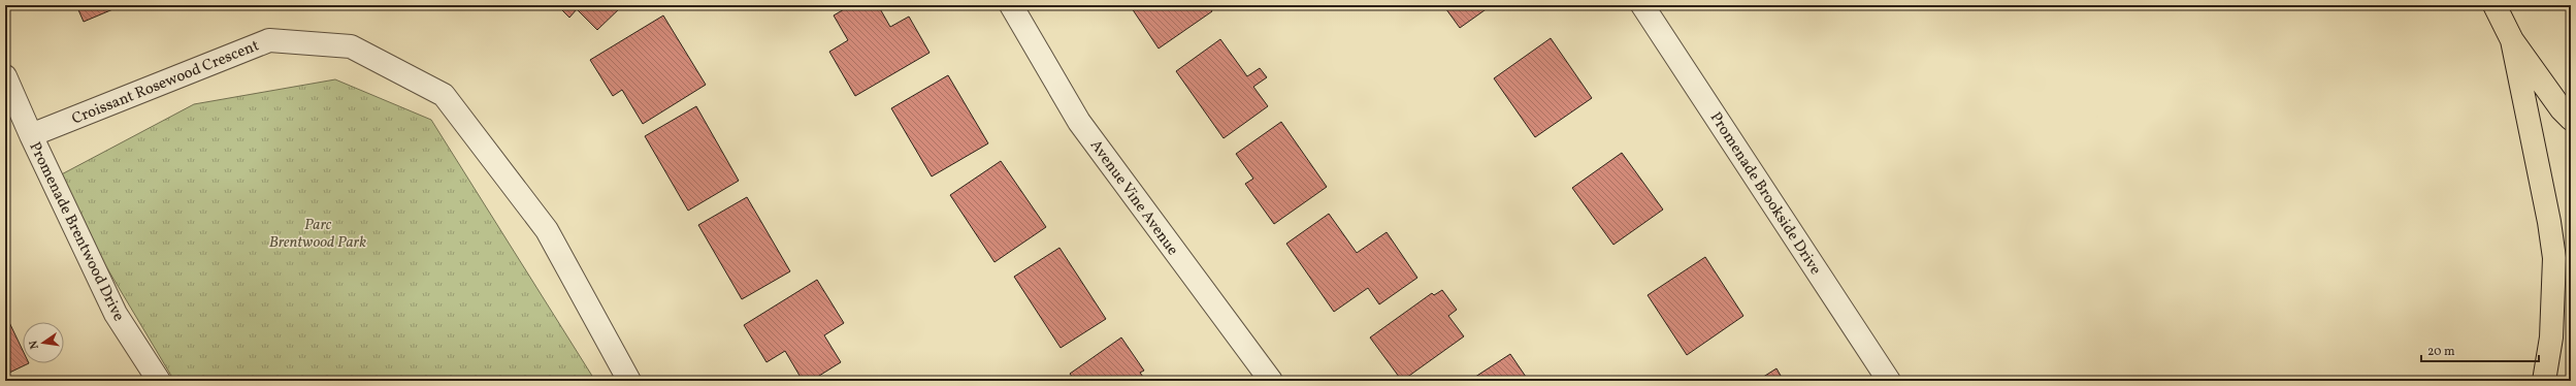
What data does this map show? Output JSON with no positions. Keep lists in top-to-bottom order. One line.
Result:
{"streets":{"street":["Croissant Rosewood Crescent","Promenade Brookside Drive","Avenue Vine Avenue","Promenade Brentwood Drive"]},"crossings":[["Croissant Rosewood Crescent","Promenade Brentwood Drive"]],"parks":["Parc Brentwood Park"],"scale_bar":"20 m","north":"left"}
